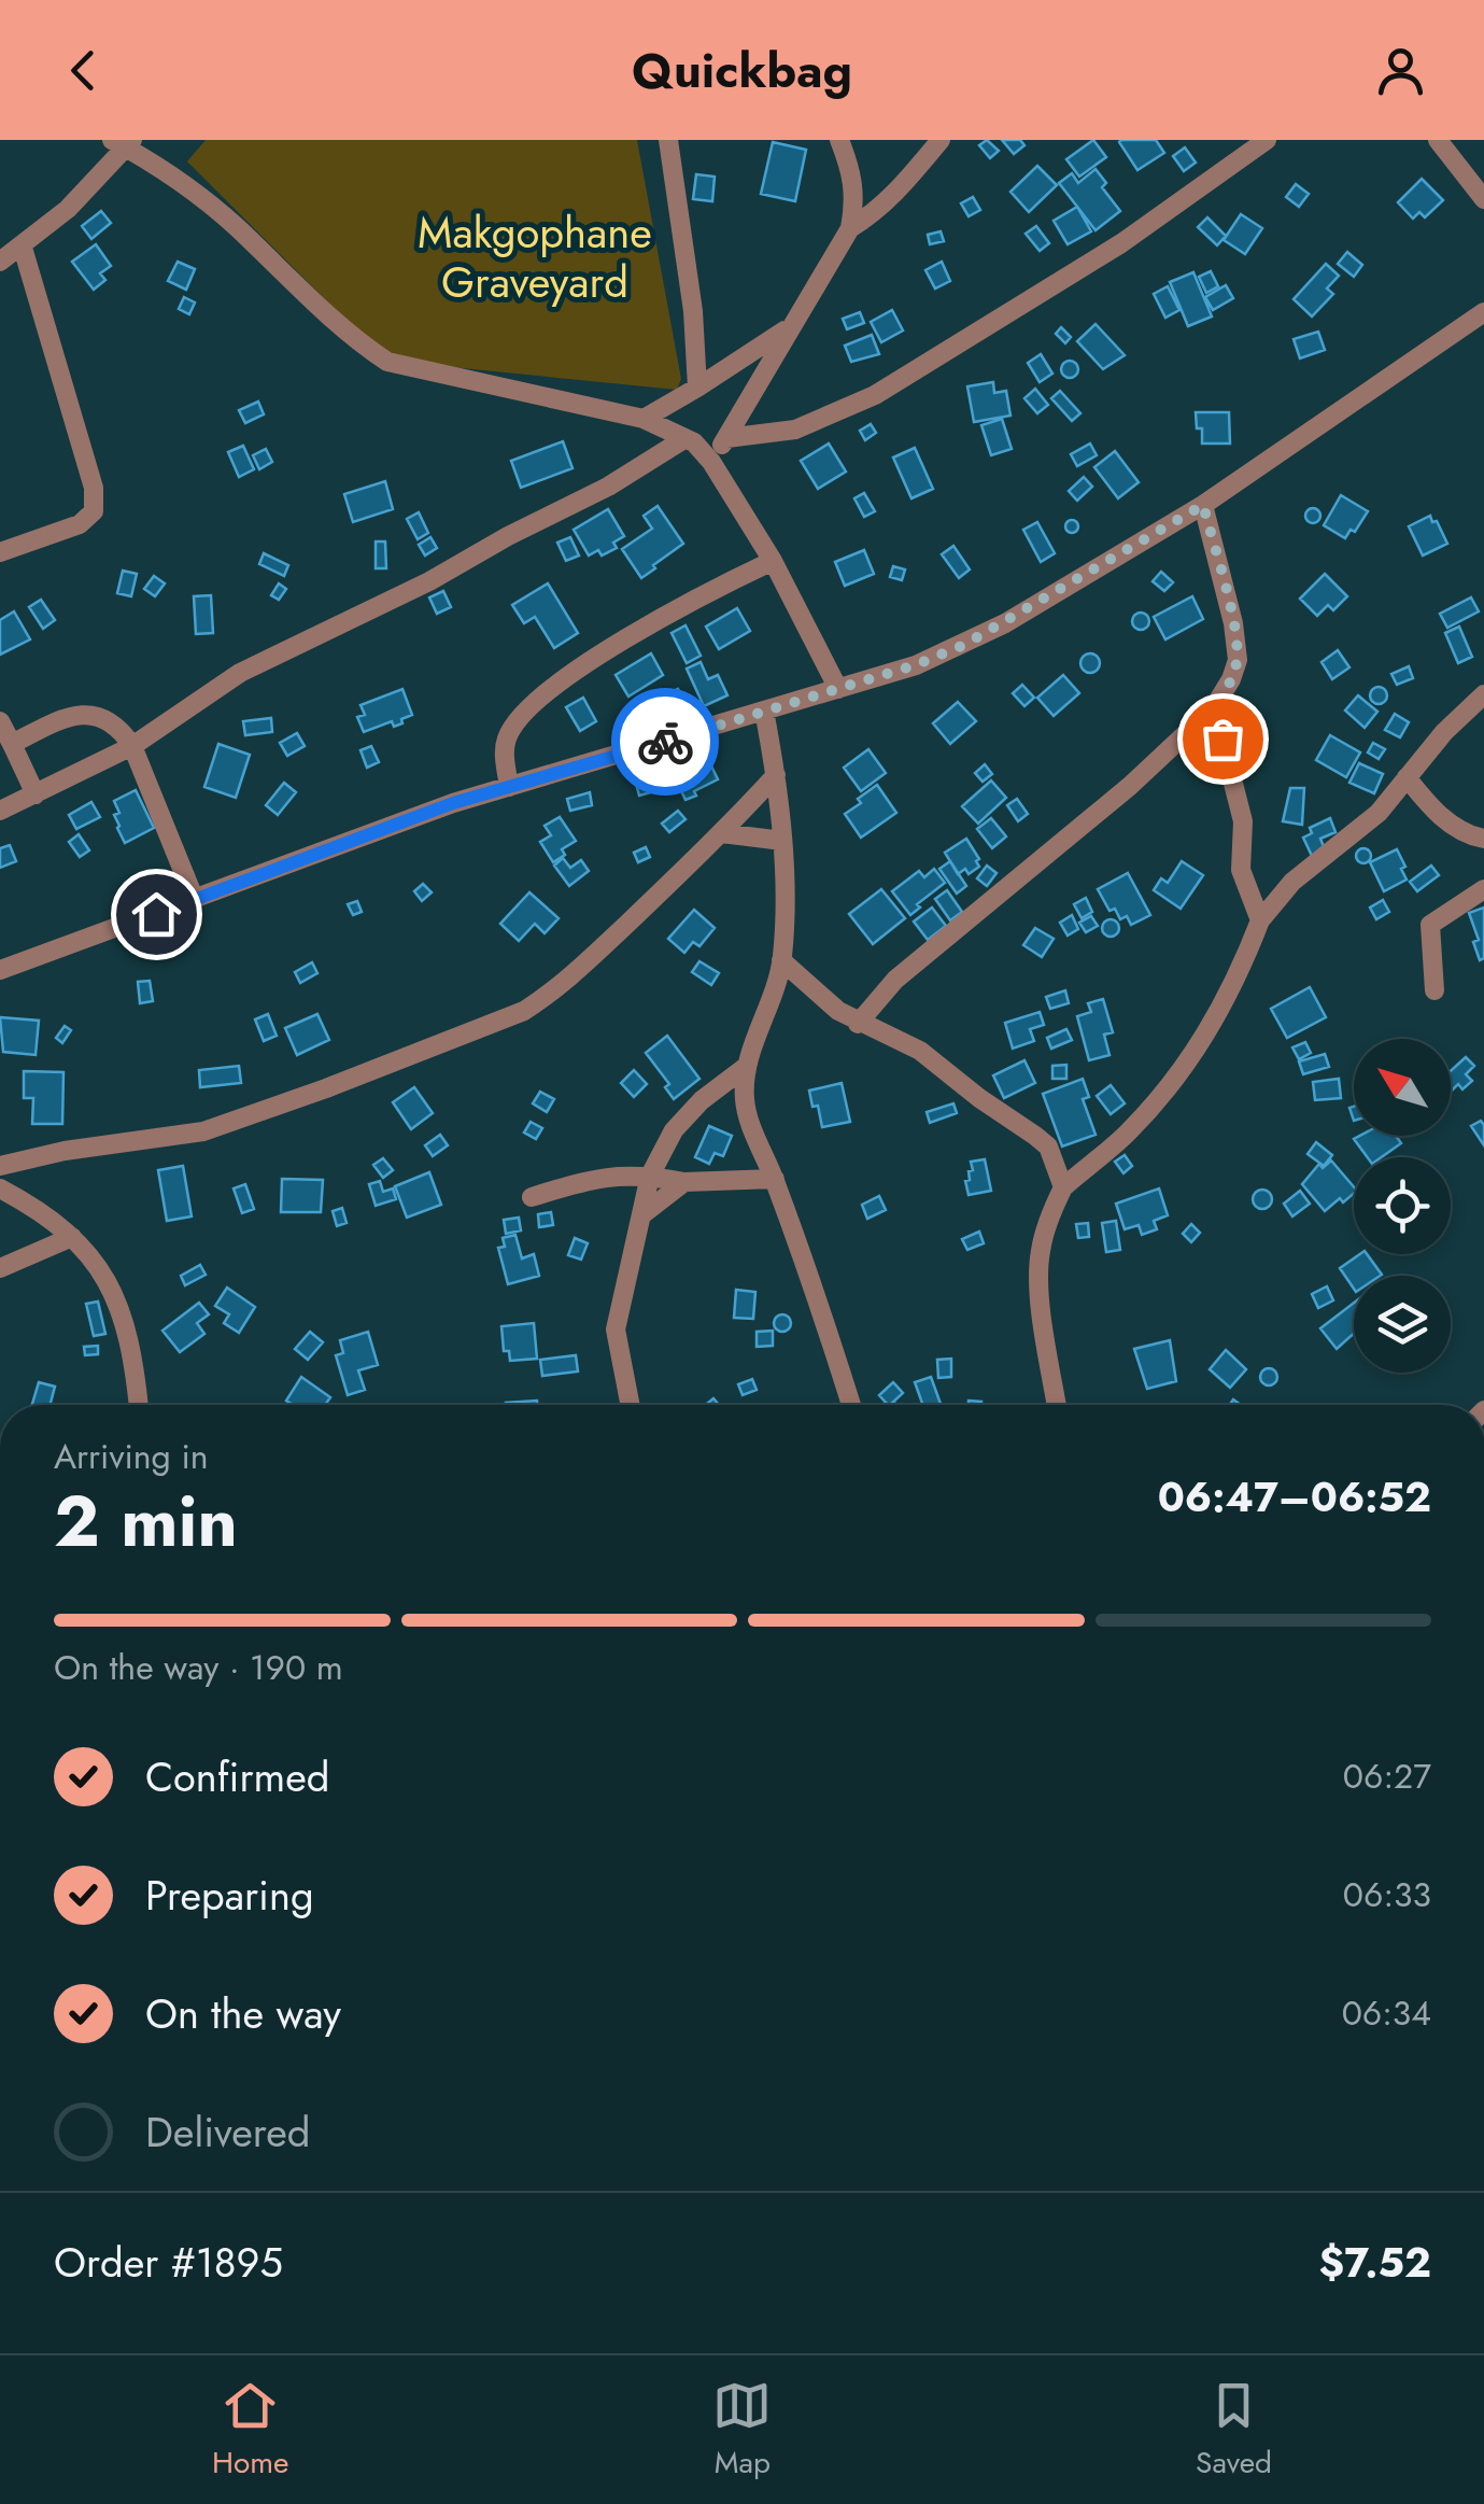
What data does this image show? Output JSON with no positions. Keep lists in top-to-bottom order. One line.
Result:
{"parks":["Makgophane Graveyard"],"north":"top left","page":{"header":"Quickbag","heading":["2 min","Arriving in","06:47–06:52"],"panel":["Order #1895","$7.52"],"bar":"On the way · 190 m","list":[["Confirmed","06:27"],["Preparing","06:33"],["On the way","06:34"],"Delivered"],"tabs":["Home","Map","Saved"]}}
